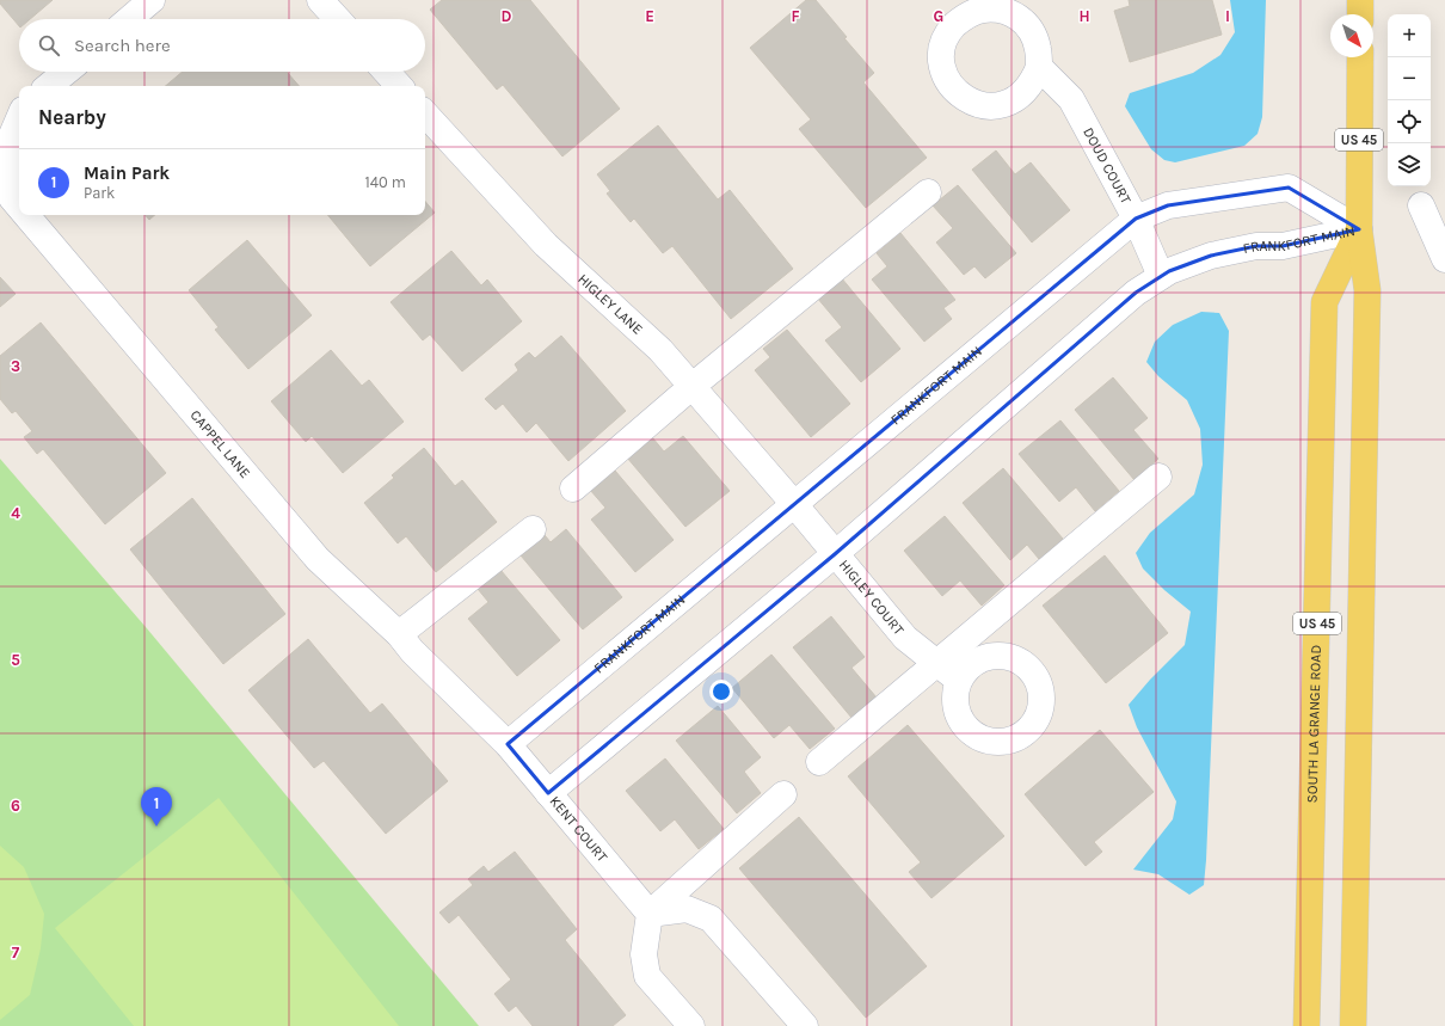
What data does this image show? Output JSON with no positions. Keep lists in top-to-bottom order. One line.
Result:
{"streets":{"main road":["US 45","SOUTH LA GRANGE ROAD"],"street":["DOUD COURT","FRANKFORT MAIN","HIGLEY LANE","CAPPEL LANE","HIGLEY COURT","KENT COURT"]},"crossings":[["DOUD COURT","FRANKFORT MAIN"],["FRANKFORT MAIN","HIGLEY LANE"],["FRANKFORT MAIN","CAPPEL LANE"],["FRANKFORT MAIN","HIGLEY COURT"],["FRANKFORT MAIN","SOUTH LA GRANGE ROAD"],["FRANKFORT MAIN","KENT COURT"],["HIGLEY LANE","HIGLEY COURT"],["CAPPEL LANE","KENT COURT"]],"north":"bottom right","page":{"map_buttons":["+","−"],"search":"Search here","heading":"Nearby","list":[{"mark":"1","name":"Main Park","note":"Park","value":"140 m"}],"pins":"1"},"grid":{"columns":["D","E","F","G","H","I"],"rows":["3","4","5","6","7"]}}
